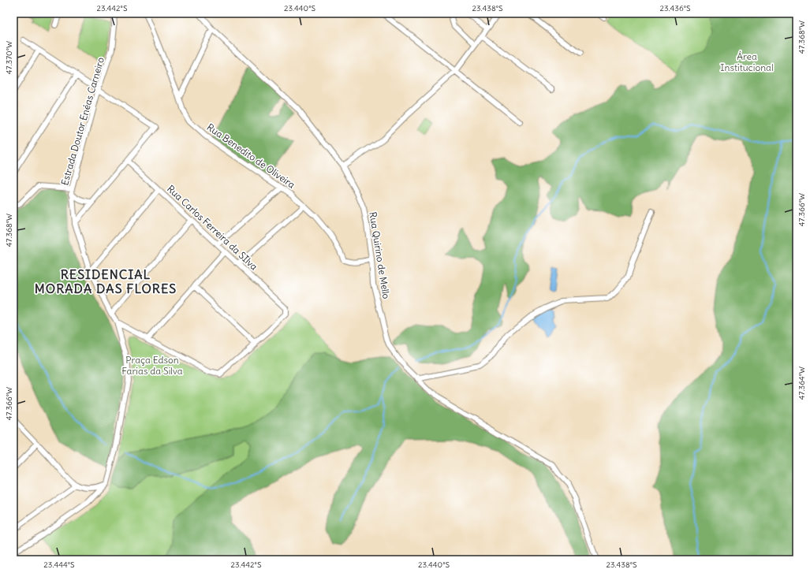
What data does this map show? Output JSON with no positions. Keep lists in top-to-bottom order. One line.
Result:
{"streets":{"street":["Estrada Doutor Enéas Carneiro","Rua Benedito de Oliveira","Rua Carlos Ferreira da SIlva","Rua Quirino de Mello"]},"crossings":[["Rua Benedito de Oliveira","Rua Quirino de Mello"]],"districts":["RESIDENCIAL MORADA DAS FLORES"],"parks":["Área Institucional","Praça Edson Farias da Silva"],"coordinates":["23.442°S","23.440°S","23.438°S","23.436°S","47.368°W","47.370°W","47.366°W","47.364°W","23.444°S"]}
